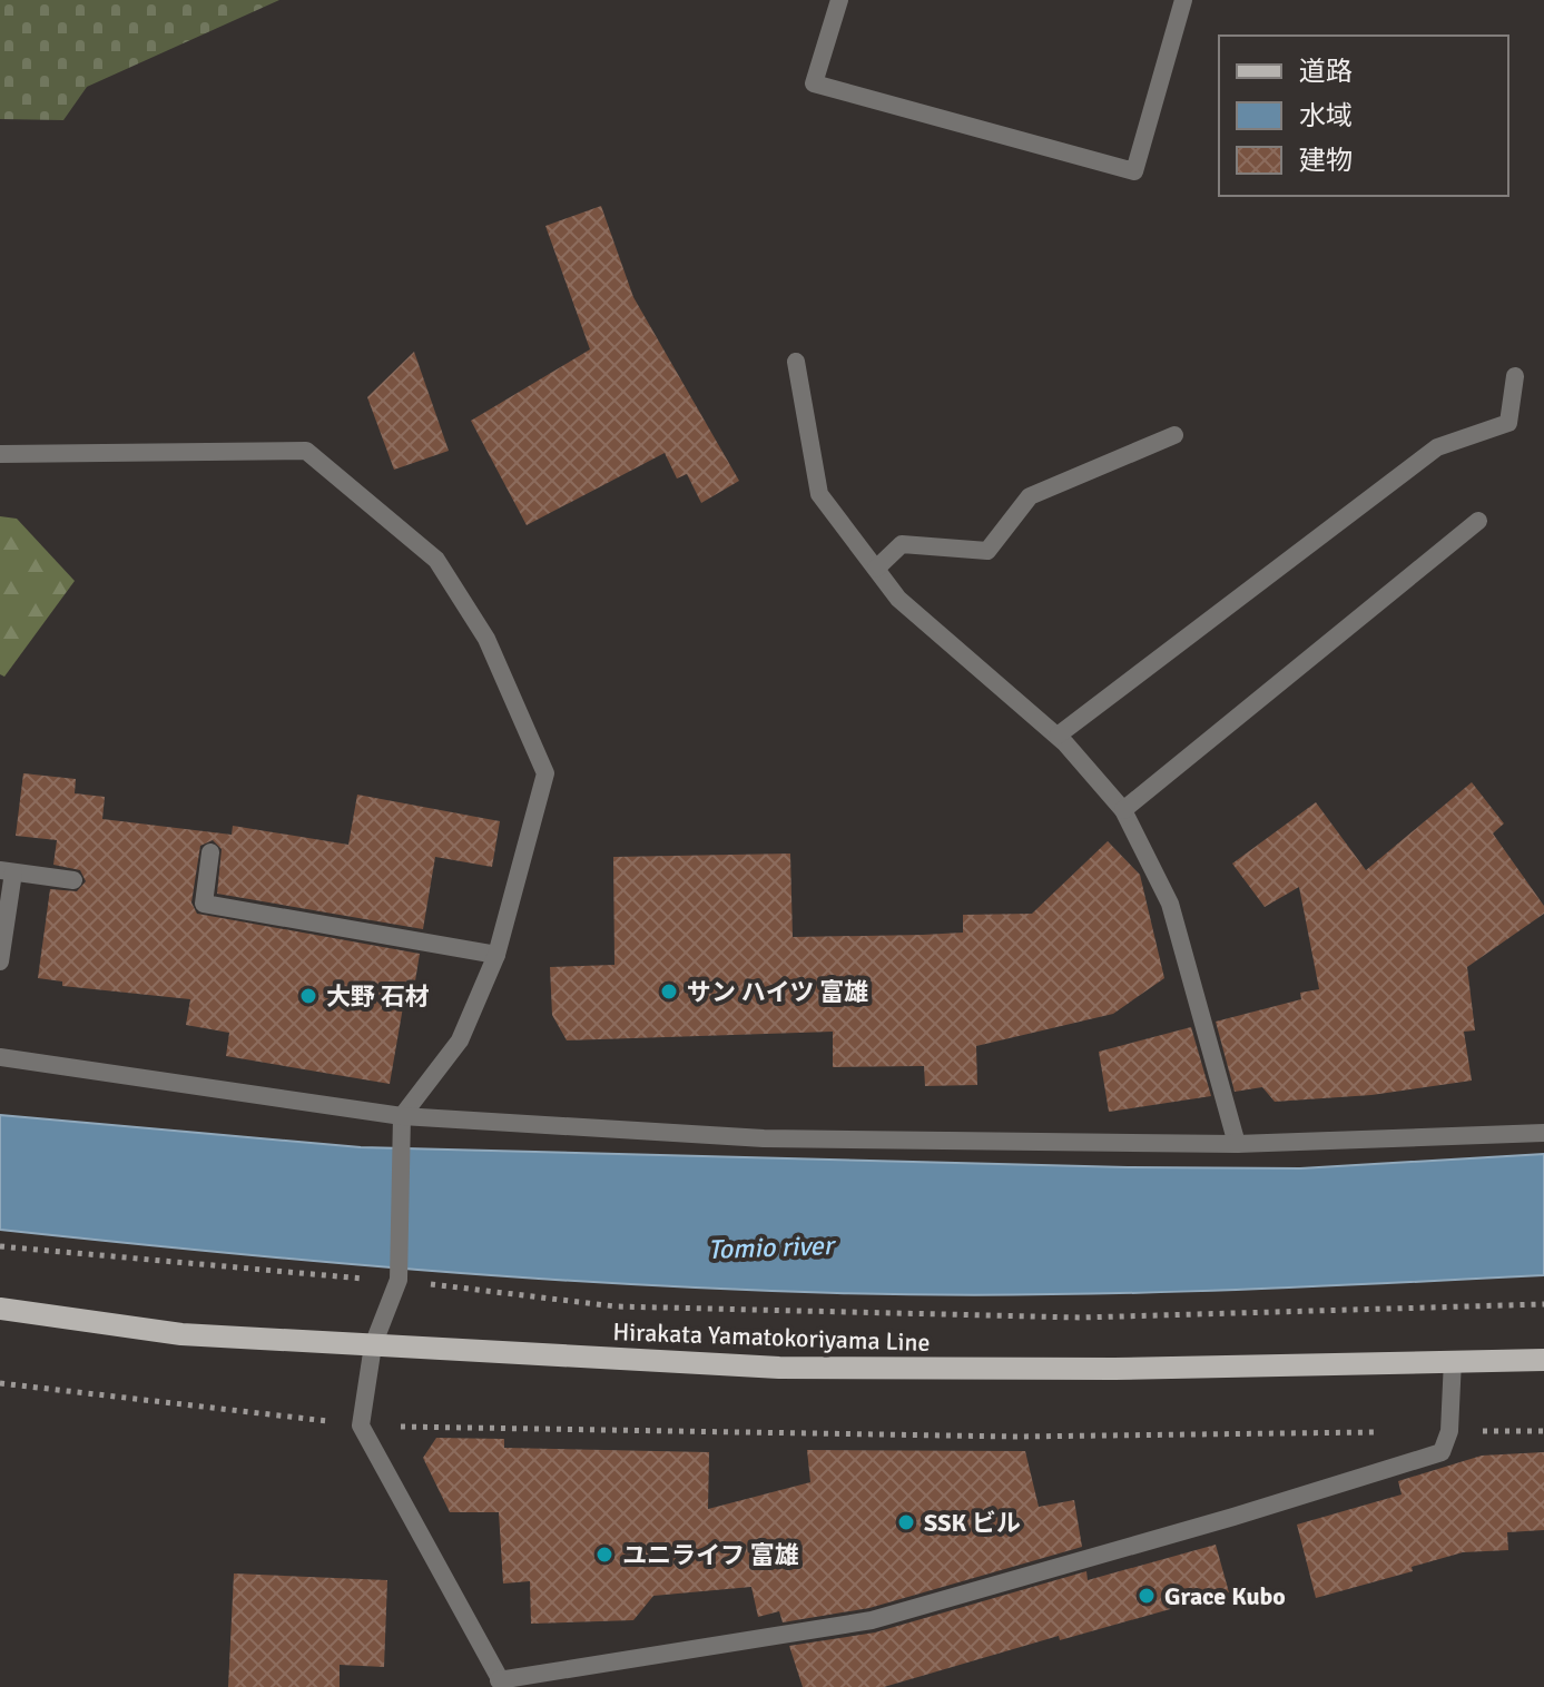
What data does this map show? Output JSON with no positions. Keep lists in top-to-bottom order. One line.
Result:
{"streets":{"main road":["Hirakata Yamatokoriyama Line"]},"water":["Tomio river"],"places":["サン ハイツ 富雄","大野 石材","SSK ビル","ユニライフ 富雄","Grace Kubo"],"legend":["道路","水域","建物"]}
